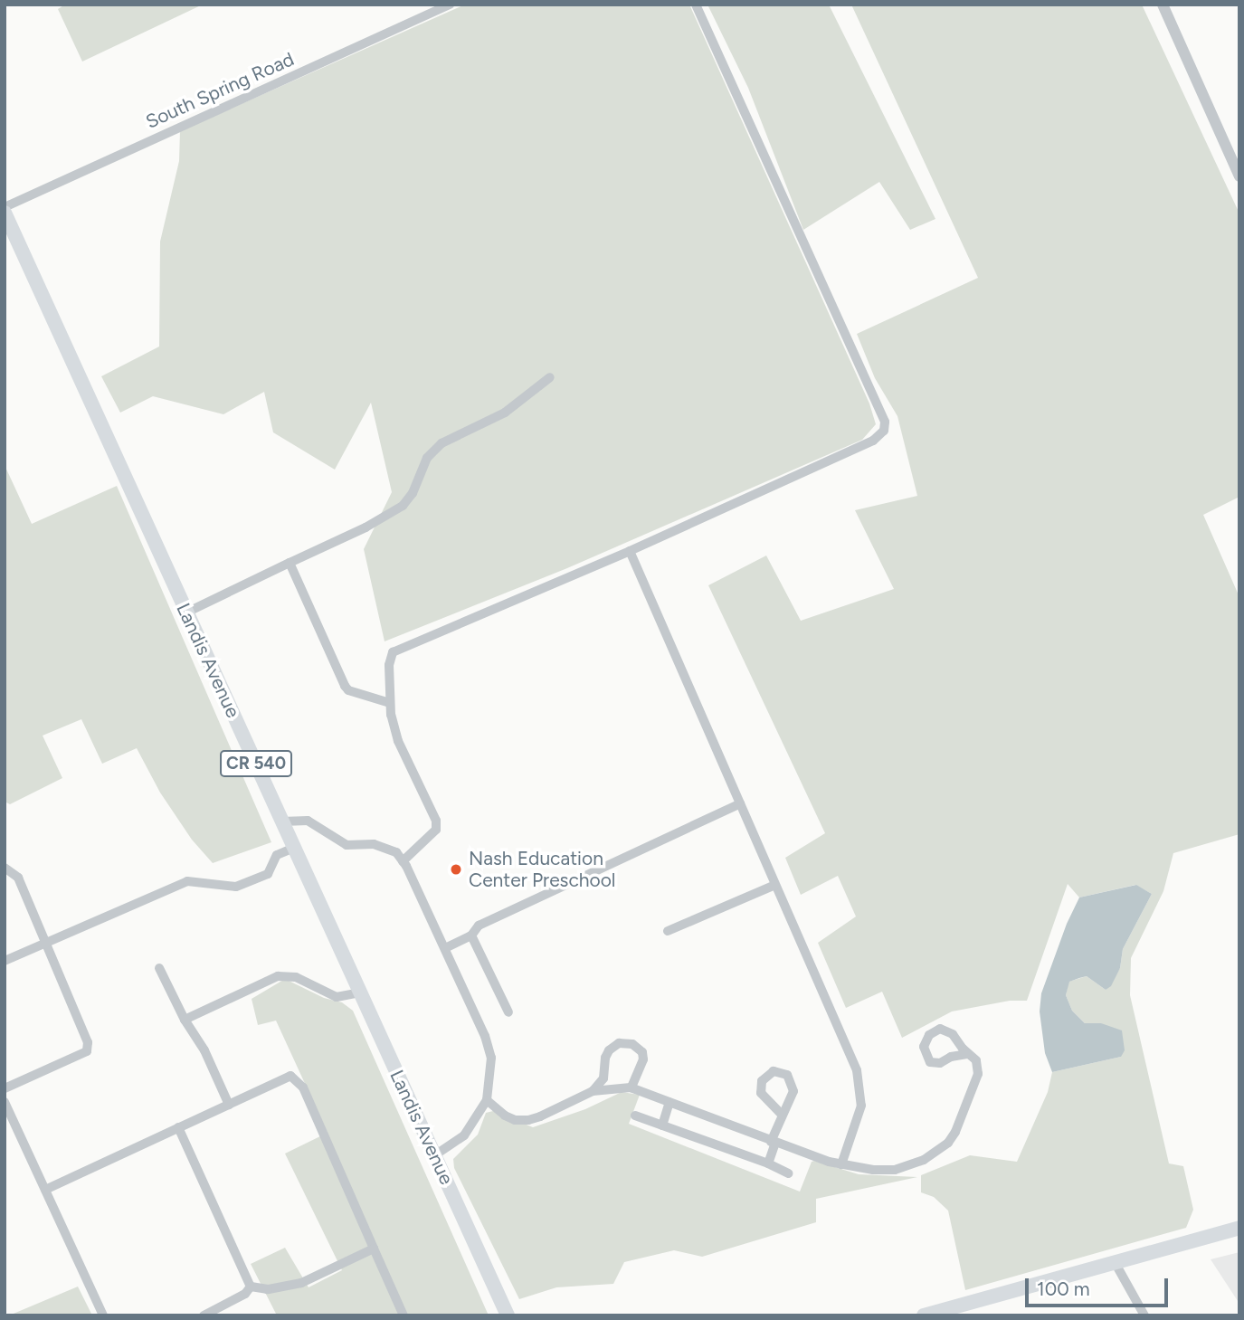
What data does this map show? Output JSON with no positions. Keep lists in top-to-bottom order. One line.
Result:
{"streets":{"main road":["Landis Avenue","CR 540"],"street":["South Spring Road"]},"places":["Nash Education Center Preschool"],"scale_bar":"100 m"}
